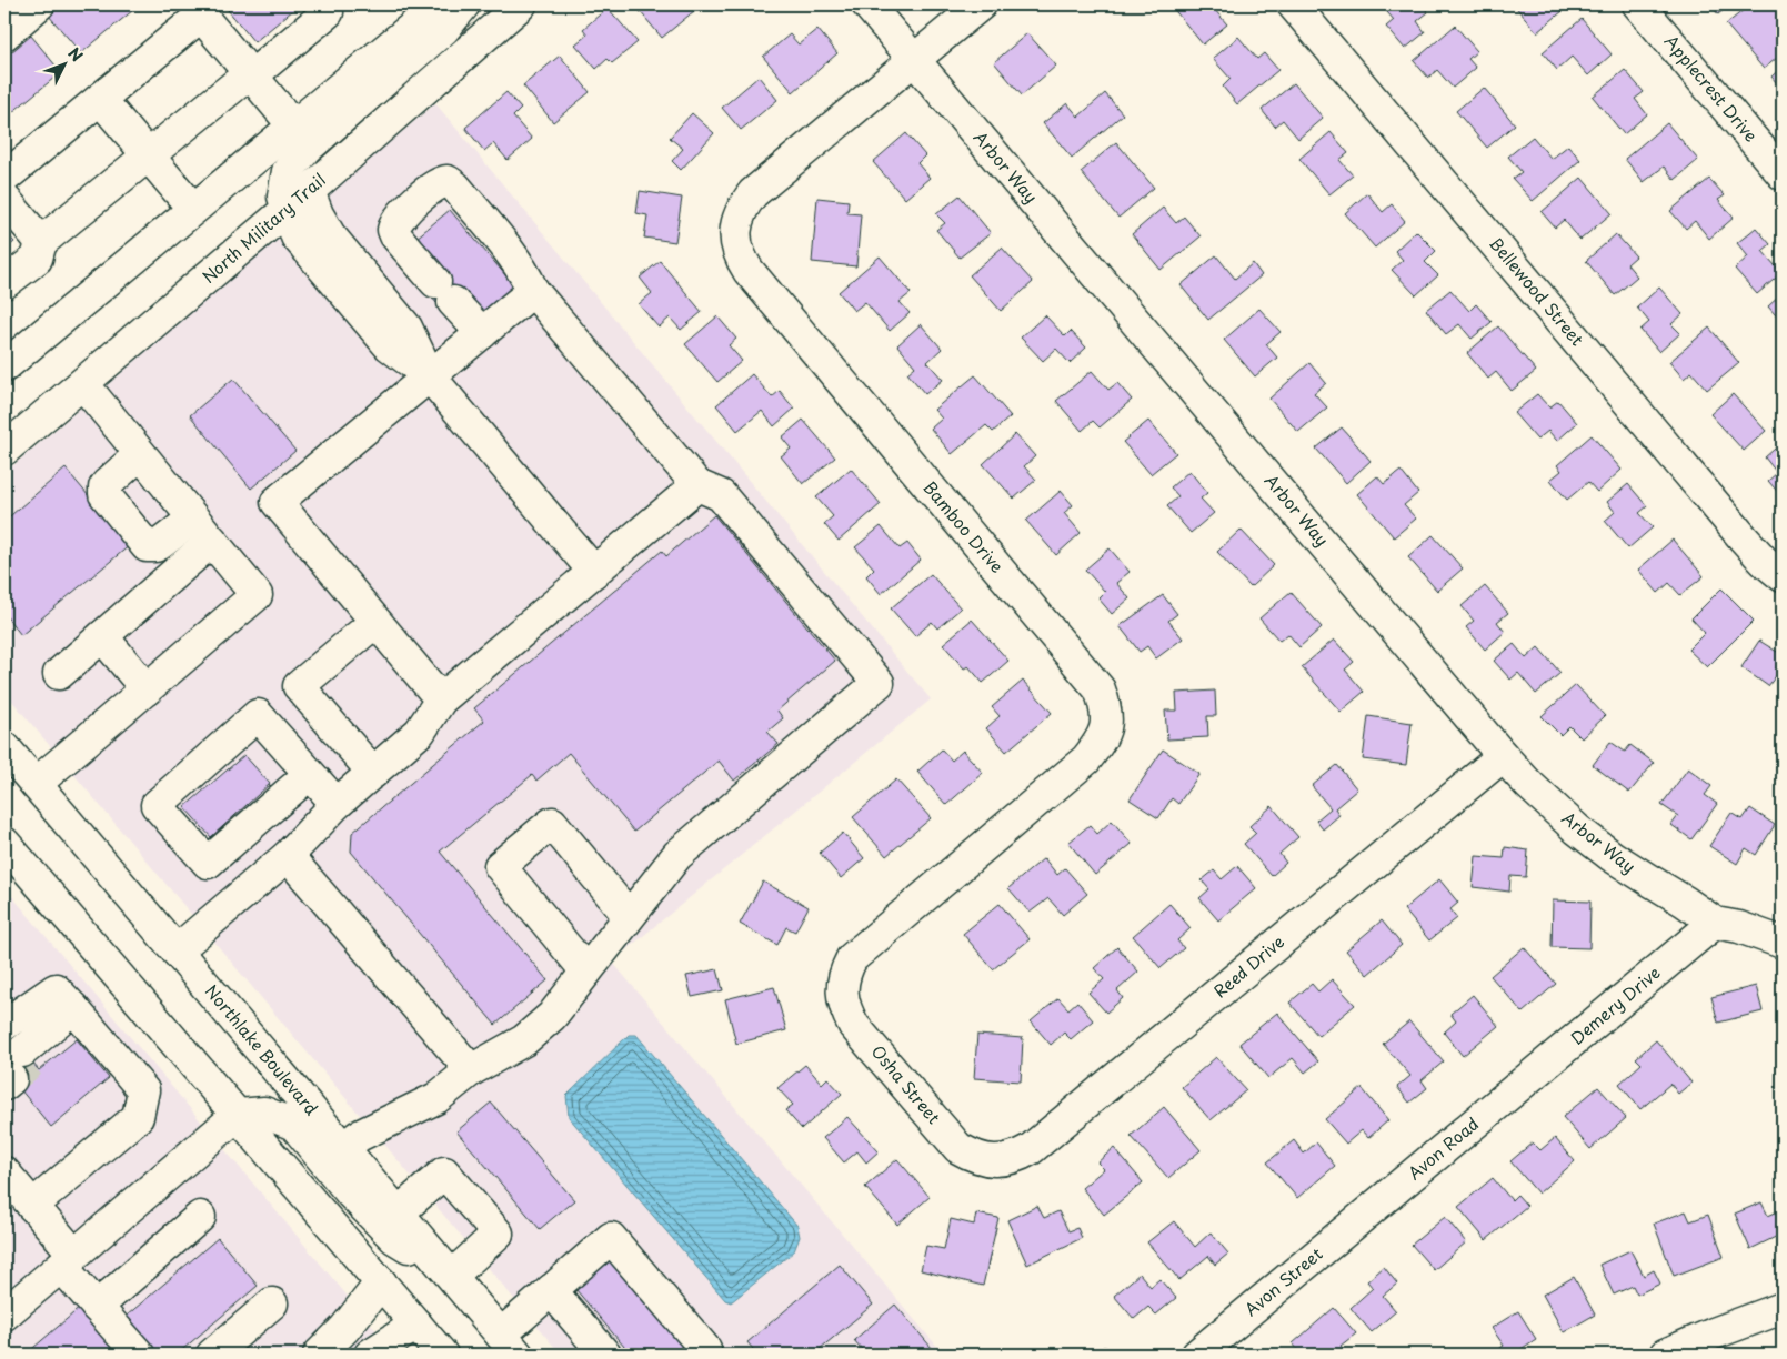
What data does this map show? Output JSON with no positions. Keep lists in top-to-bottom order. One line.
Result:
{"streets":{"street":["Applecrest Drive","Arbor Way","North Military Trail","Bellewood Street","Bamboo Drive","Reed Drive","Demery Drive","Northlake Boulevard","Osha Street","Avon Road","Avon Street"]},"crossings":[["Arbor Way","Bamboo Drive"],["Arbor Way","Reed Drive"],["Arbor Way","Demery Drive"],["Bamboo Drive","Osha Street"],["Reed Drive","Osha Street"],["Demery Drive","Avon Road"],["Avon Road","Avon Street"]],"north":"top right"}
